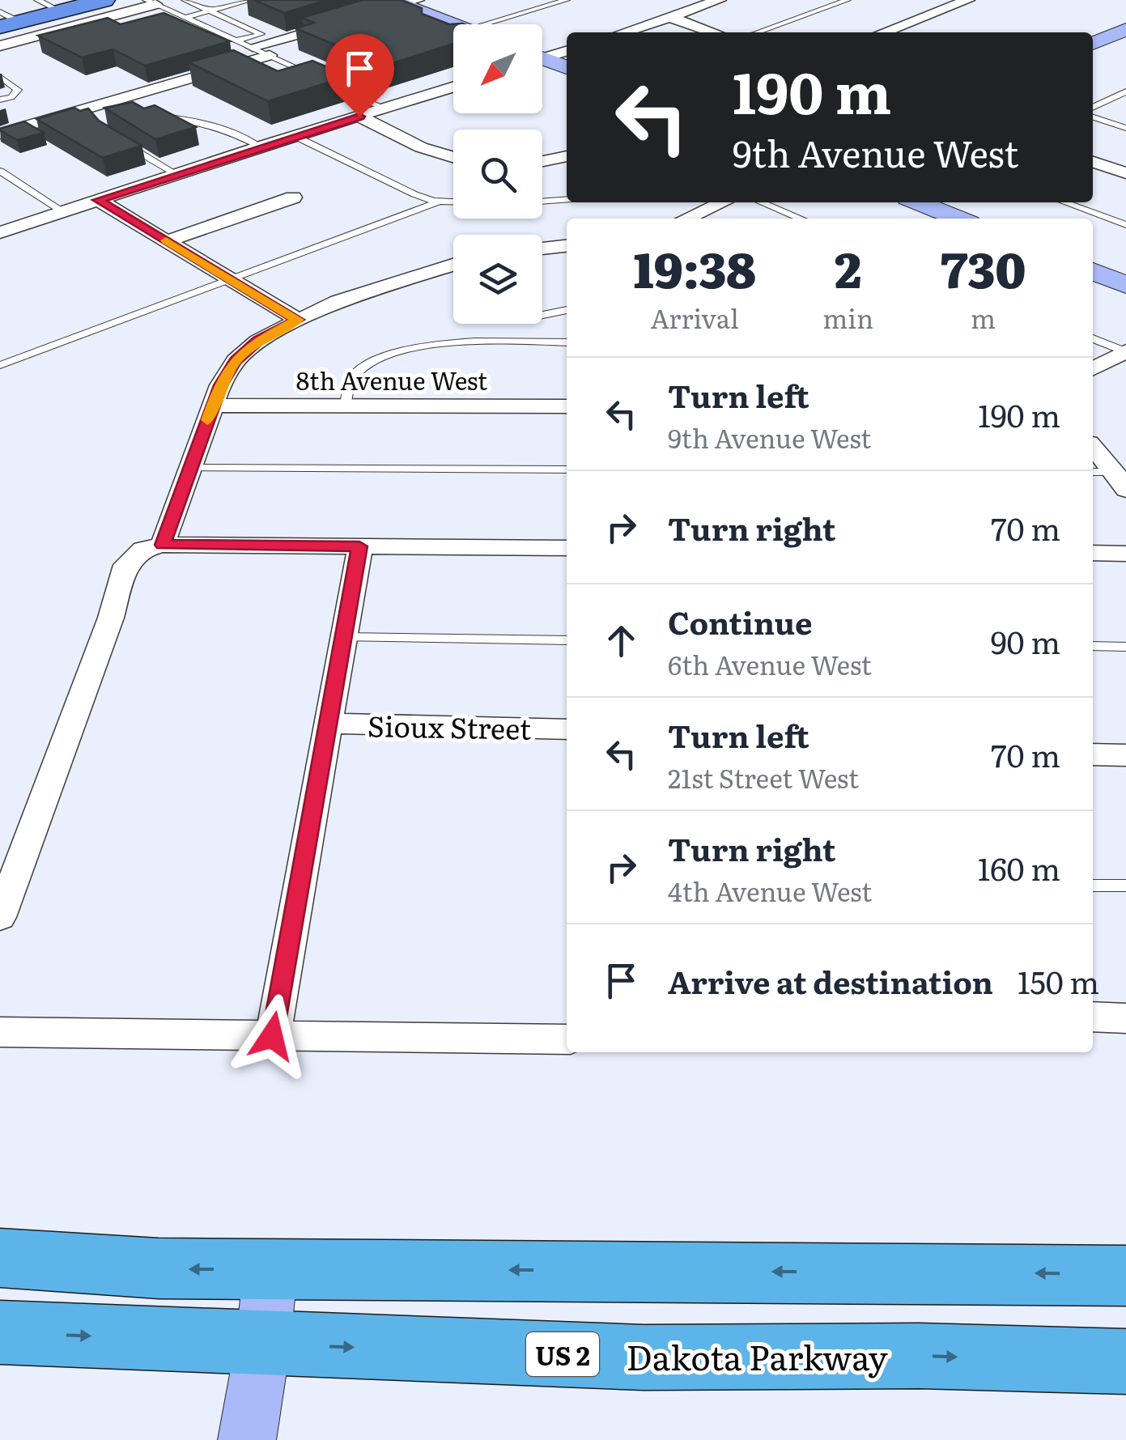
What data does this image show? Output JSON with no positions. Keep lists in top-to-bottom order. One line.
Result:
{"streets":{"highway":["US 2","Dakota Parkway"],"street":["8th Avenue West","Sioux Street"]},"north":"bottom left","page":{"turn":["190 m","9th Avenue West"],"eta":["19:38","Arrival","2","min","730","m"],"list":[{"name":"Turn left","note":"9th Avenue West","value":"190 m"},{"name":"Turn right","value":"70 m"},{"name":"Continue","note":"6th Avenue West","value":"90 m"},{"name":"Turn left","note":"21st Street West","value":"70 m"},{"name":"Turn right","note":"4th Avenue West","value":"160 m"},{"name":"Arrive at destination","value":"150 m"}]}}
